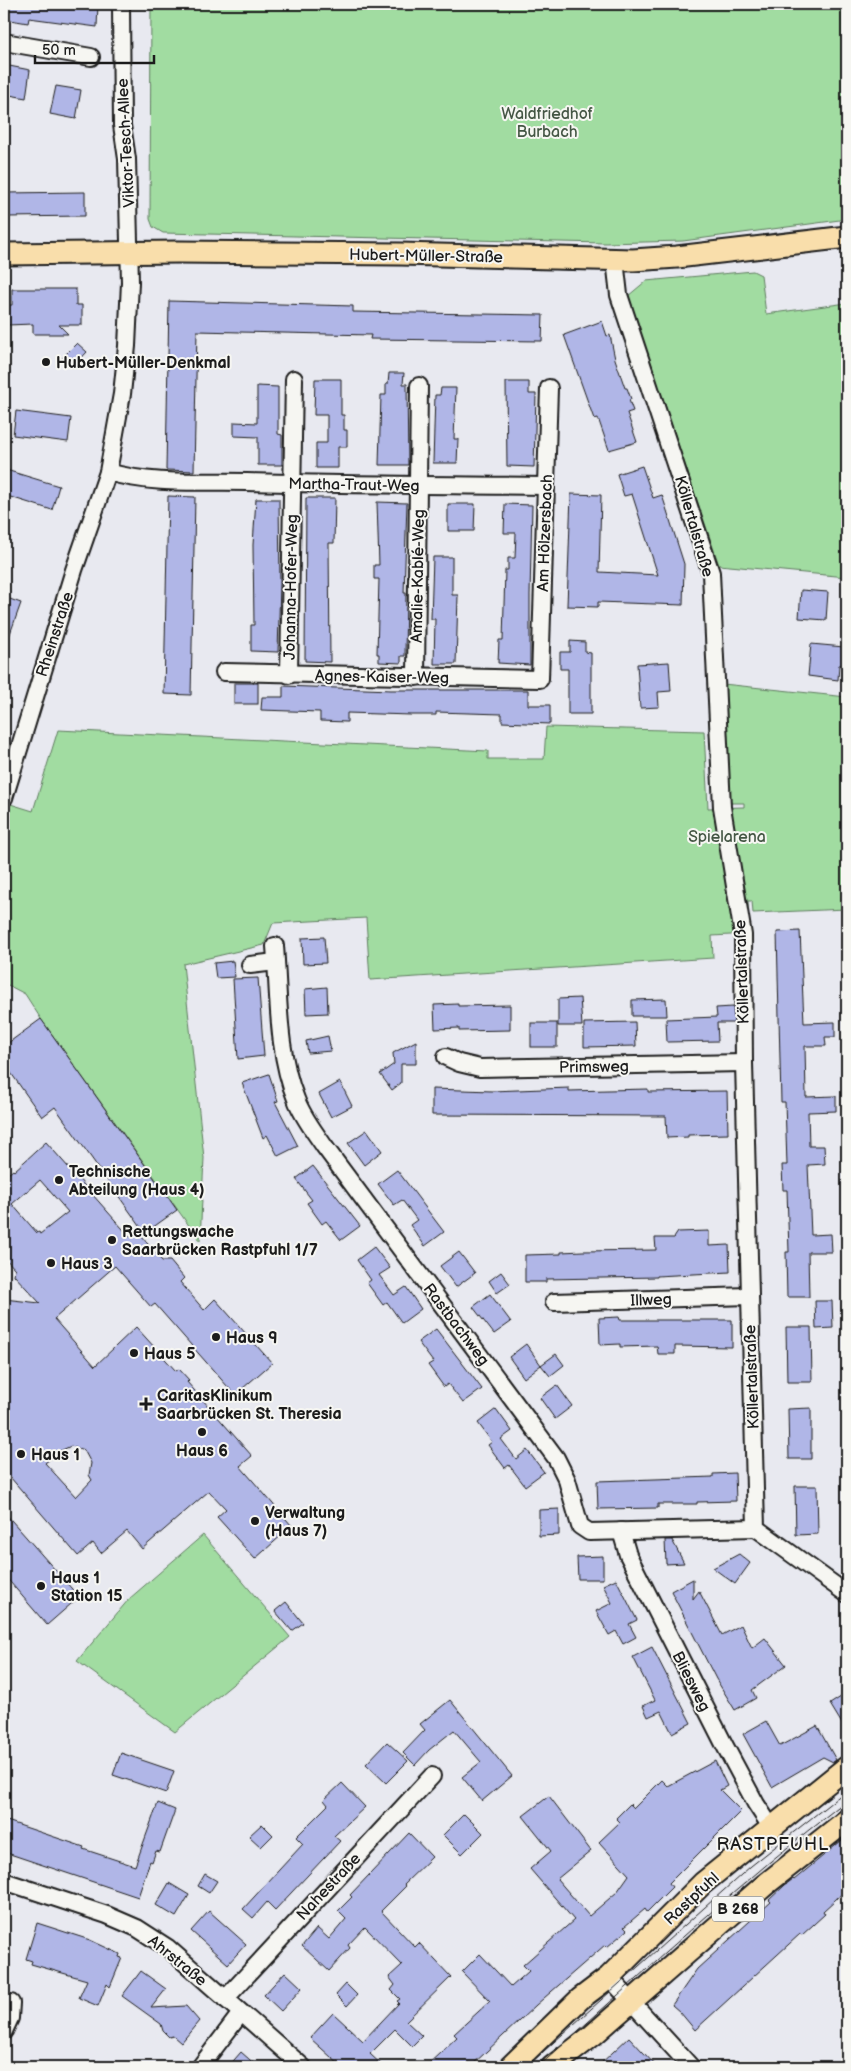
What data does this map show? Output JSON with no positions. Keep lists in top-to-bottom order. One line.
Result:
{"streets":{"main road":["Hubert-Müller-Straße","Rastpfuhl","B 268"],"street":["Viktor-Tesch-Allee","Martha-Traut-Weg","Köllertalstraße","Am Hölzersbach","Amalie-Kablé-Weg","Johanna-Hofer-Weg","Rheinstraße","Agnes-Kaiser-Weg","Primsweg","Illweg","Rastbachweg","Bliesweg","Nahestraße","Ahrstraße"]},"crossings":[["Viktor-Tesch-Allee","Hubert-Müller-Straße"],["Viktor-Tesch-Allee","Rheinstraße"],["Hubert-Müller-Straße","Köllertalstraße"],["Hubert-Müller-Straße","Rheinstraße"],["Martha-Traut-Weg","Am Hölzersbach"],["Martha-Traut-Weg","Amalie-Kablé-Weg"],["Martha-Traut-Weg","Johanna-Hofer-Weg"],["Martha-Traut-Weg","Rheinstraße"],["Köllertalstraße","Primsweg"],["Köllertalstraße","Illweg"],["Köllertalstraße","Rastbachweg"],["Am Hölzersbach","Agnes-Kaiser-Weg"],["Amalie-Kablé-Weg","Agnes-Kaiser-Weg"],["Johanna-Hofer-Weg","Agnes-Kaiser-Weg"],["Rastbachweg","Bliesweg"],["Bliesweg","Rastpfuhl"],["Nahestraße","Ahrstraße"],["Rastpfuhl","B 268"]],"districts":["RASTPFUHL"],"parks":["Waldfriedhof Burbach","Spielarena"],"places":{"other":["Hubert-Müller-Denkmal","Technische Abteilung (Haus 4)","Rettungswache Saarbrücken Rastpfuhl 1/7","Haus 3","Haus 9","Haus 5","Haus 6","Haus 1","Verwaltung (Haus 7)","Haus 1 Station 15"],"health":["CaritasKlinikum Saarbrücken St. Theresia"]},"scale_bar":"50 m"}
